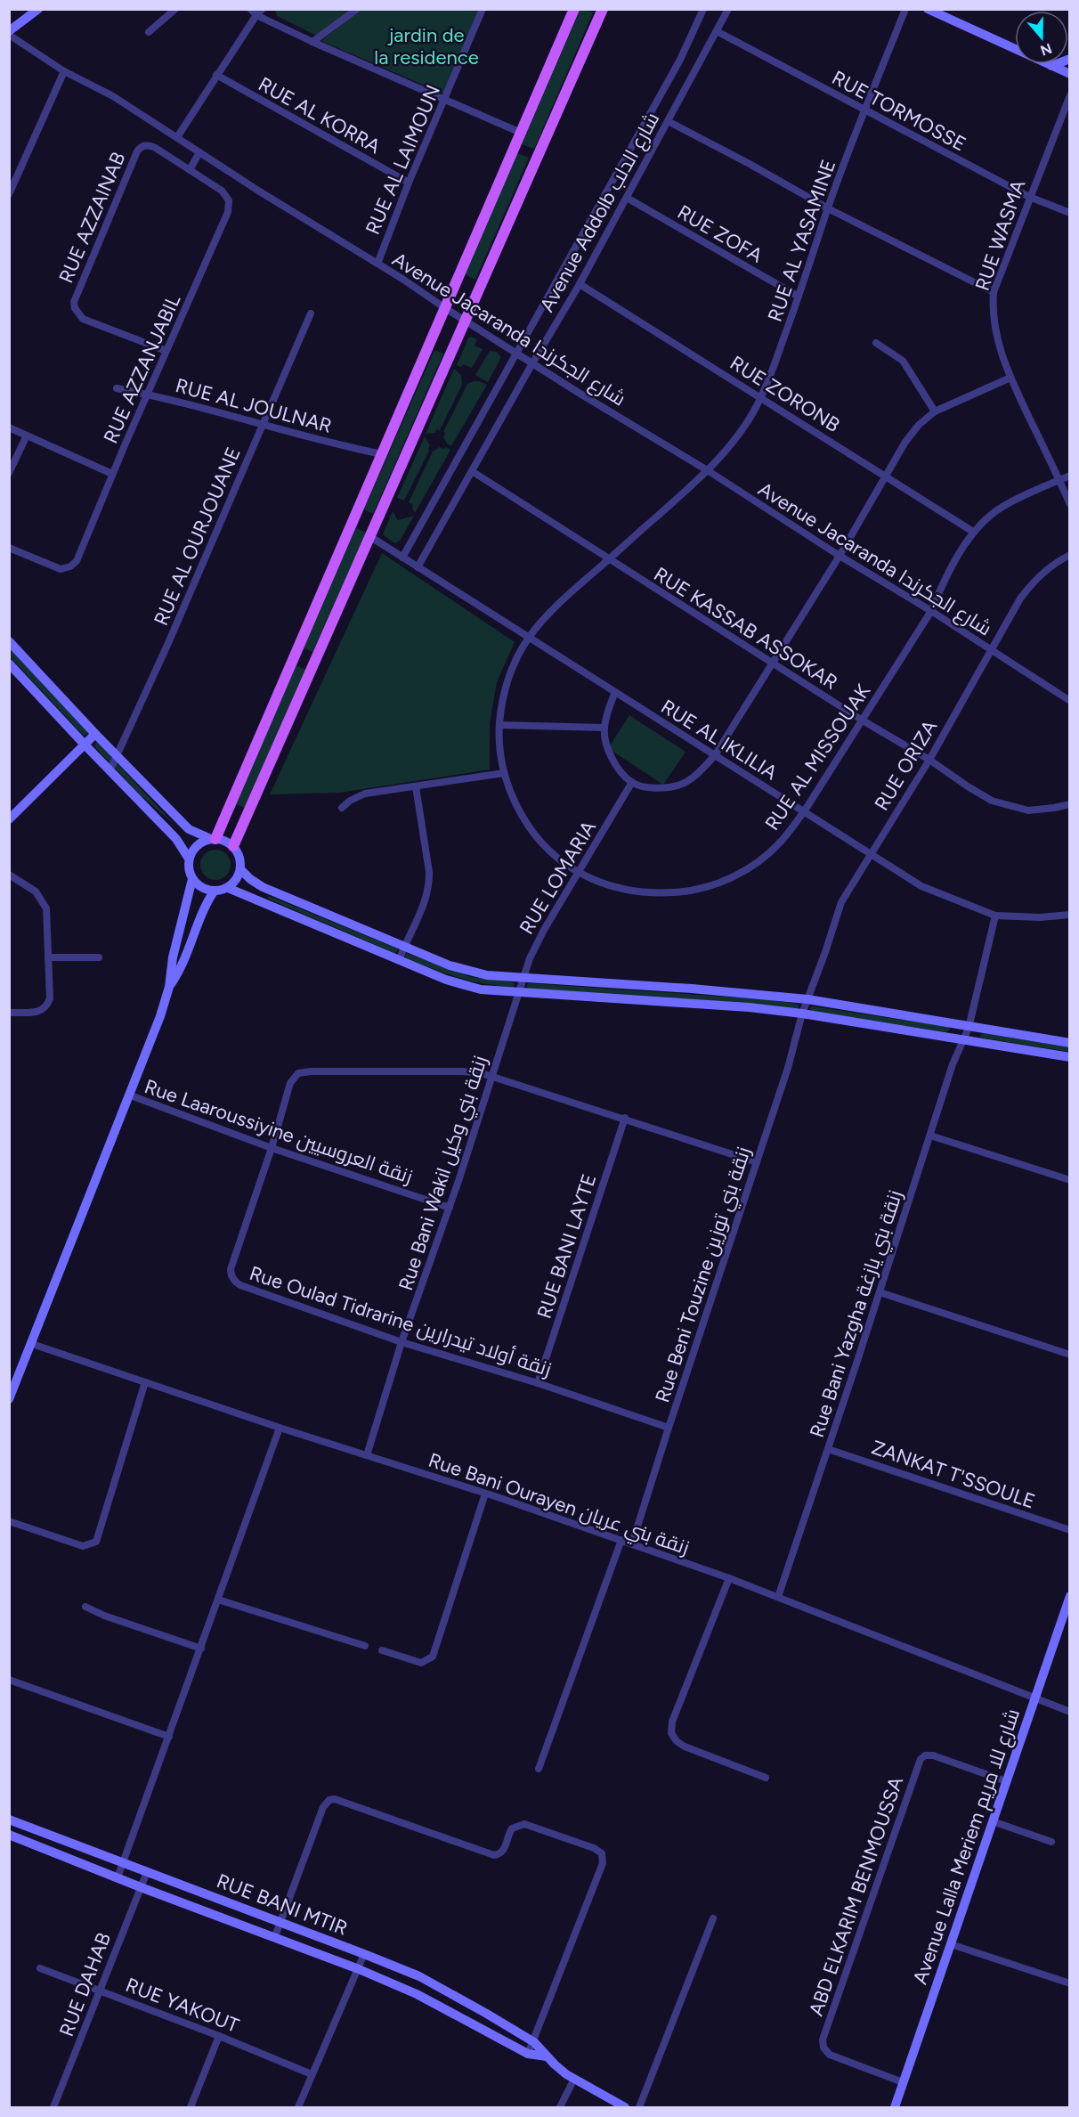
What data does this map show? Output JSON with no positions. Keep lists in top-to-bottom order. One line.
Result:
{"streets":{"main road":["Avenue Lalla Meriem شارع للا مريم","RUE BANI MTIR"],"street":["RUE TORMOSSE","RUE AL KORRA","RUE AL LAIMOUN","Avenue Addolb شارع الدلب","RUE AZZAINAB","RUE ZOFA","RUE WASMA","RUE AL YASAMINE","Avenue Jacaranda شارع الجكرندا","RUE AZZANJABIL","RUE ZORONB","RUE AL JOULNAR","RUE AL OURJOUANE","RUE KASSAB ASSOKAR","RUE AL IKLILIA","RUE AL MISSOUAK","RUE ORIZA","RUE LOMARIA","Rue Laaroussiyine زنقة العروسيين","Rue Bani Wakil زنقة بني وكيل","RUE BANI LAYTE","Rue Beni Touzine زنقة بني توزين","Rue Bani Yazgha زنقة بني يازغة","Rue Oulad Tidrarine زنقة أولاد تيدرارين","ZANKAT T'SSOULE","Rue Bani Ourayen زنقة بني عريان","ABD ELKARIM BENMOUSSA","RUE DAHAB","RUE YAKOUT"]},"crossings":[["RUE TORMOSSE","Avenue Addolb شارع الدلب"],["RUE TORMOSSE","RUE WASMA"],["RUE TORMOSSE","RUE AL YASAMINE"],["RUE AL KORRA","RUE AL LAIMOUN"],["RUE AL LAIMOUN","Avenue Jacaranda شارع الجكرندا"],["Avenue Addolb شارع الدلب","RUE ZOFA"],["Avenue Addolb شارع الدلب","Avenue Jacaranda شارع الجكرندا"],["Avenue Addolb شارع الدلب","RUE ZORONB"],["Avenue Addolb شارع الدلب","RUE KASSAB ASSOKAR"],["Avenue Addolb شارع الدلب","RUE AL IKLILIA"],["RUE AZZAINAB","RUE AZZANJABIL"],["RUE ZOFA","RUE AL YASAMINE"],["RUE WASMA","RUE AL MISSOUAK"],["RUE AL YASAMINE","Avenue Jacaranda شارع الجكرندا"],["RUE AL YASAMINE","RUE ZORONB"],["RUE AL YASAMINE","RUE AL MISSOUAK"],["Avenue Jacaranda شارع الجكرندا","RUE AL MISSOUAK"],["Avenue Jacaranda شارع الجكرندا","RUE ORIZA"],["RUE AZZANJABIL","RUE AL JOULNAR"],["RUE ZORONB","RUE AL MISSOUAK"],["RUE AL JOULNAR","RUE AL OURJOUANE"],["RUE KASSAB ASSOKAR","RUE AL MISSOUAK"],["RUE KASSAB ASSOKAR","RUE ORIZA"],["RUE AL IKLILIA","RUE AL MISSOUAK"],["RUE AL IKLILIA","RUE ORIZA"],["RUE AL IKLILIA","Rue Bani Yazgha زنقة بني يازغة"],["RUE AL MISSOUAK","RUE LOMARIA"],["RUE ORIZA","Rue Beni Touzine زنقة بني توزين"],["RUE LOMARIA","Rue Bani Wakil زنقة بني وكيل"],["Rue Laaroussiyine زنقة العروسيين","Rue Bani Wakil زنقة بني وكيل"],["Rue Laaroussiyine زنقة العروسيين","Rue Oulad Tidrarine زنقة أولاد تيدرارين"],["Rue Bani Wakil زنقة بني وكيل","Rue Oulad Tidrarine زنقة أولاد تيدرارين"],["Rue Bani Wakil زنقة بني وكيل","Rue Bani Ourayen زنقة بني عريان"],["RUE BANI LAYTE","Rue Oulad Tidrarine زنقة أولاد تيدرارين"],["Rue Beni Touzine زنقة بني توزين","Rue Oulad Tidrarine زنقة أولاد تيدرارين"],["Rue Beni Touzine زنقة بني توزين","Rue Bani Ourayen زنقة بني عريان"],["Rue Bani Yazgha زنقة بني يازغة","ZANKAT T'SSOULE"],["Rue Bani Yazgha زنقة بني يازغة","Rue Bani Ourayen زنقة بني عريان"],["Rue Bani Ourayen زنقة بني عريان","Avenue Lalla Meriem شارع للا مريم"],["Avenue Lalla Meriem شارع للا مريم","ABD ELKARIM BENMOUSSA"],["RUE BANI MTIR","RUE DAHAB"],["RUE DAHAB","RUE YAKOUT"]],"parks":["jardin de la residence"],"north":"bottom"}
